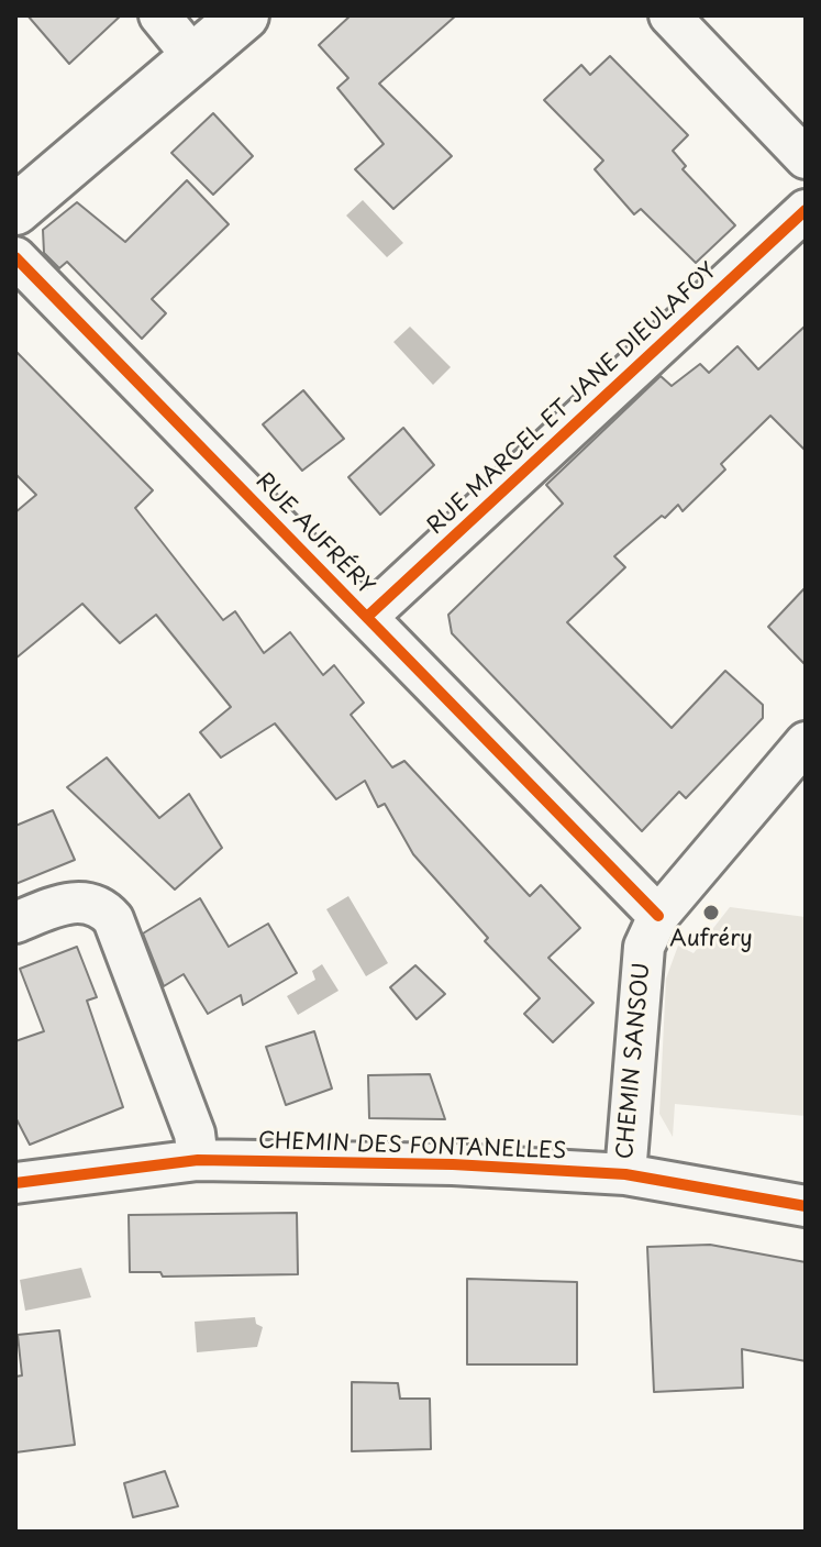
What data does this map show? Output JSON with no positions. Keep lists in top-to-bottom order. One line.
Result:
{"streets":{"street":["RUE MARCEL ET JANE DIEULAFOY","RUE AUFRÉRY","CHEMIN SANSOU","CHEMIN DES FONTANELLES"]},"crossings":[["RUE MARCEL ET JANE DIEULAFOY","RUE AUFRÉRY"],["RUE AUFRÉRY","CHEMIN SANSOU"],["CHEMIN SANSOU","CHEMIN DES FONTANELLES"]],"places":["Aufréry"]}
